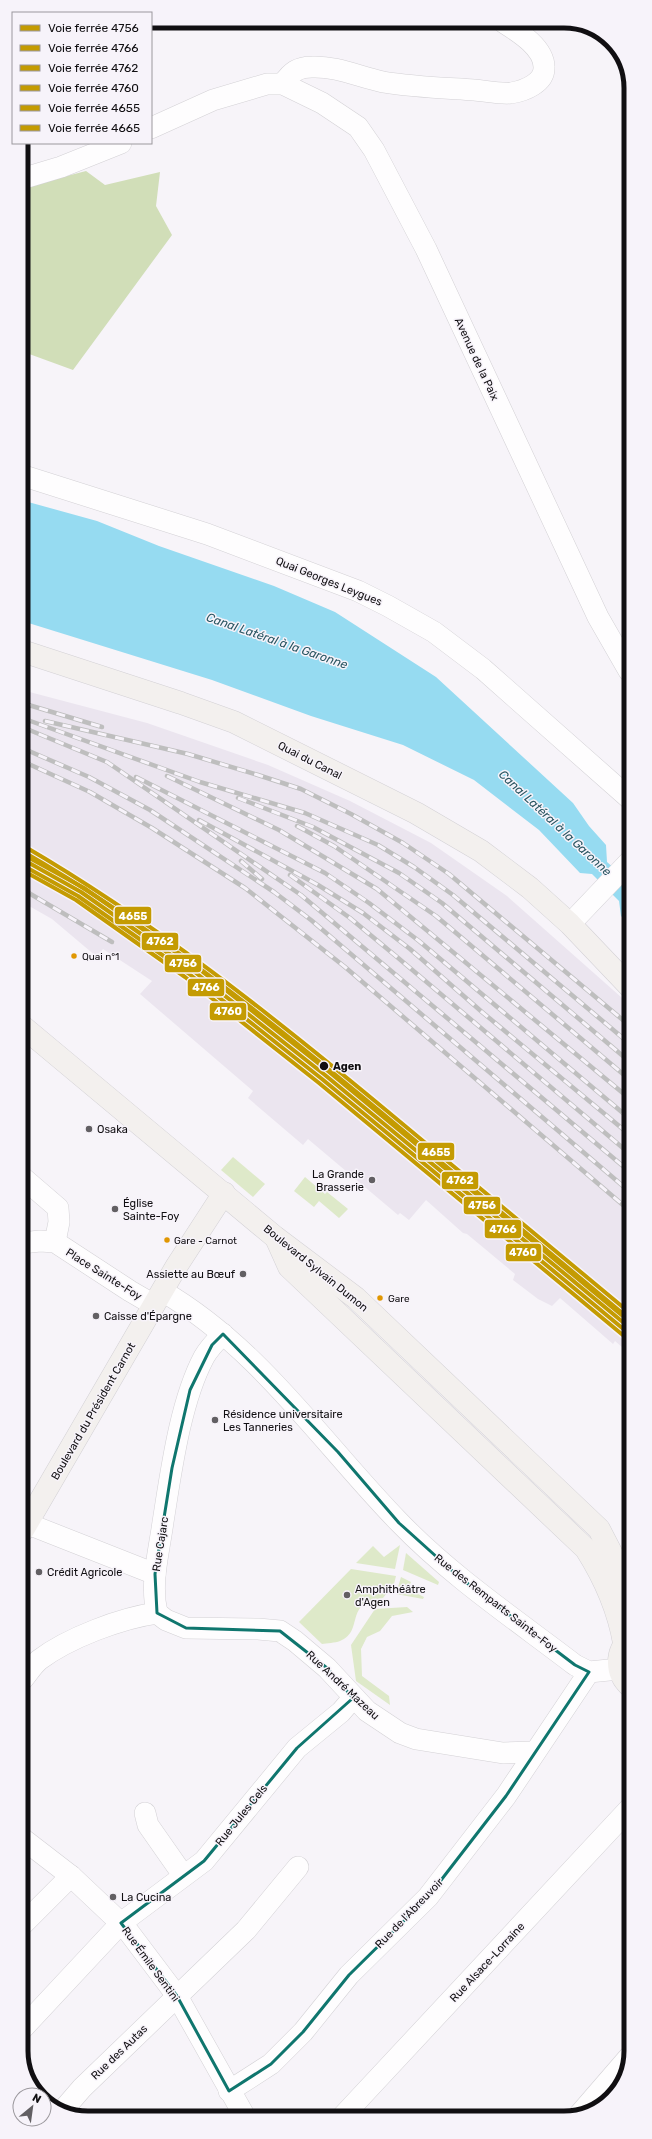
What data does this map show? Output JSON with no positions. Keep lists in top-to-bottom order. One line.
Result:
{"streets":{"street":["Avenue de la Paix","Quai Georges Leygues","Quai du Canal","Boulevard Sylvain Dumon","Place Sainte-Foy","Boulevard du Président Carnot","Rue Cajarc","Rue des Remparts Sainte-Foy","Rue André Mazeau","Rue Jules Cels","Rue de l'Abreuvoir","Rue Alsace-Lorraine","Rue Émile Sentini","Rue des Autas"]},"crossings":[["Boulevard Sylvain Dumon","Boulevard du Président Carnot"],["Place Sainte-Foy","Boulevard du Président Carnot"],["Place Sainte-Foy","Rue des Remparts Sainte-Foy"],["Boulevard du Président Carnot","Rue des Remparts Sainte-Foy"],["Rue Cajarc","Rue des Remparts Sainte-Foy"],["Rue Cajarc","Rue André Mazeau"],["Rue des Remparts Sainte-Foy","Rue de l'Abreuvoir"],["Rue André Mazeau","Rue Jules Cels"],["Rue André Mazeau","Rue de l'Abreuvoir"],["Rue Jules Cels","Rue Émile Sentini"],["Rue de l'Abreuvoir","Rue Émile Sentini"],["Rue Émile Sentini","Rue des Autas"]],"water":["Canal Latéral à la Garonne"],"places":["Quai n°1","Agen","Osaka","La Grande Brasserie","Église Sainte-Foy","Gare - Carnot","Assiette au Bœuf","Gare","Caisse d'Épargne","Résidence universitaire Les Tanneries","Crédit Agricole","Amphithéâtre d'Agen","La Cucina"],"lines":["rail line 4655","rail line 4665","rail line 4762","rail line 4756","rail line 4766","rail line 4760"],"legend":["Voie ferrée 4756","Voie ferrée 4766","Voie ferrée 4762","Voie ferrée 4760","Voie ferrée 4655","Voie ferrée 4665"],"north":"top right"}
